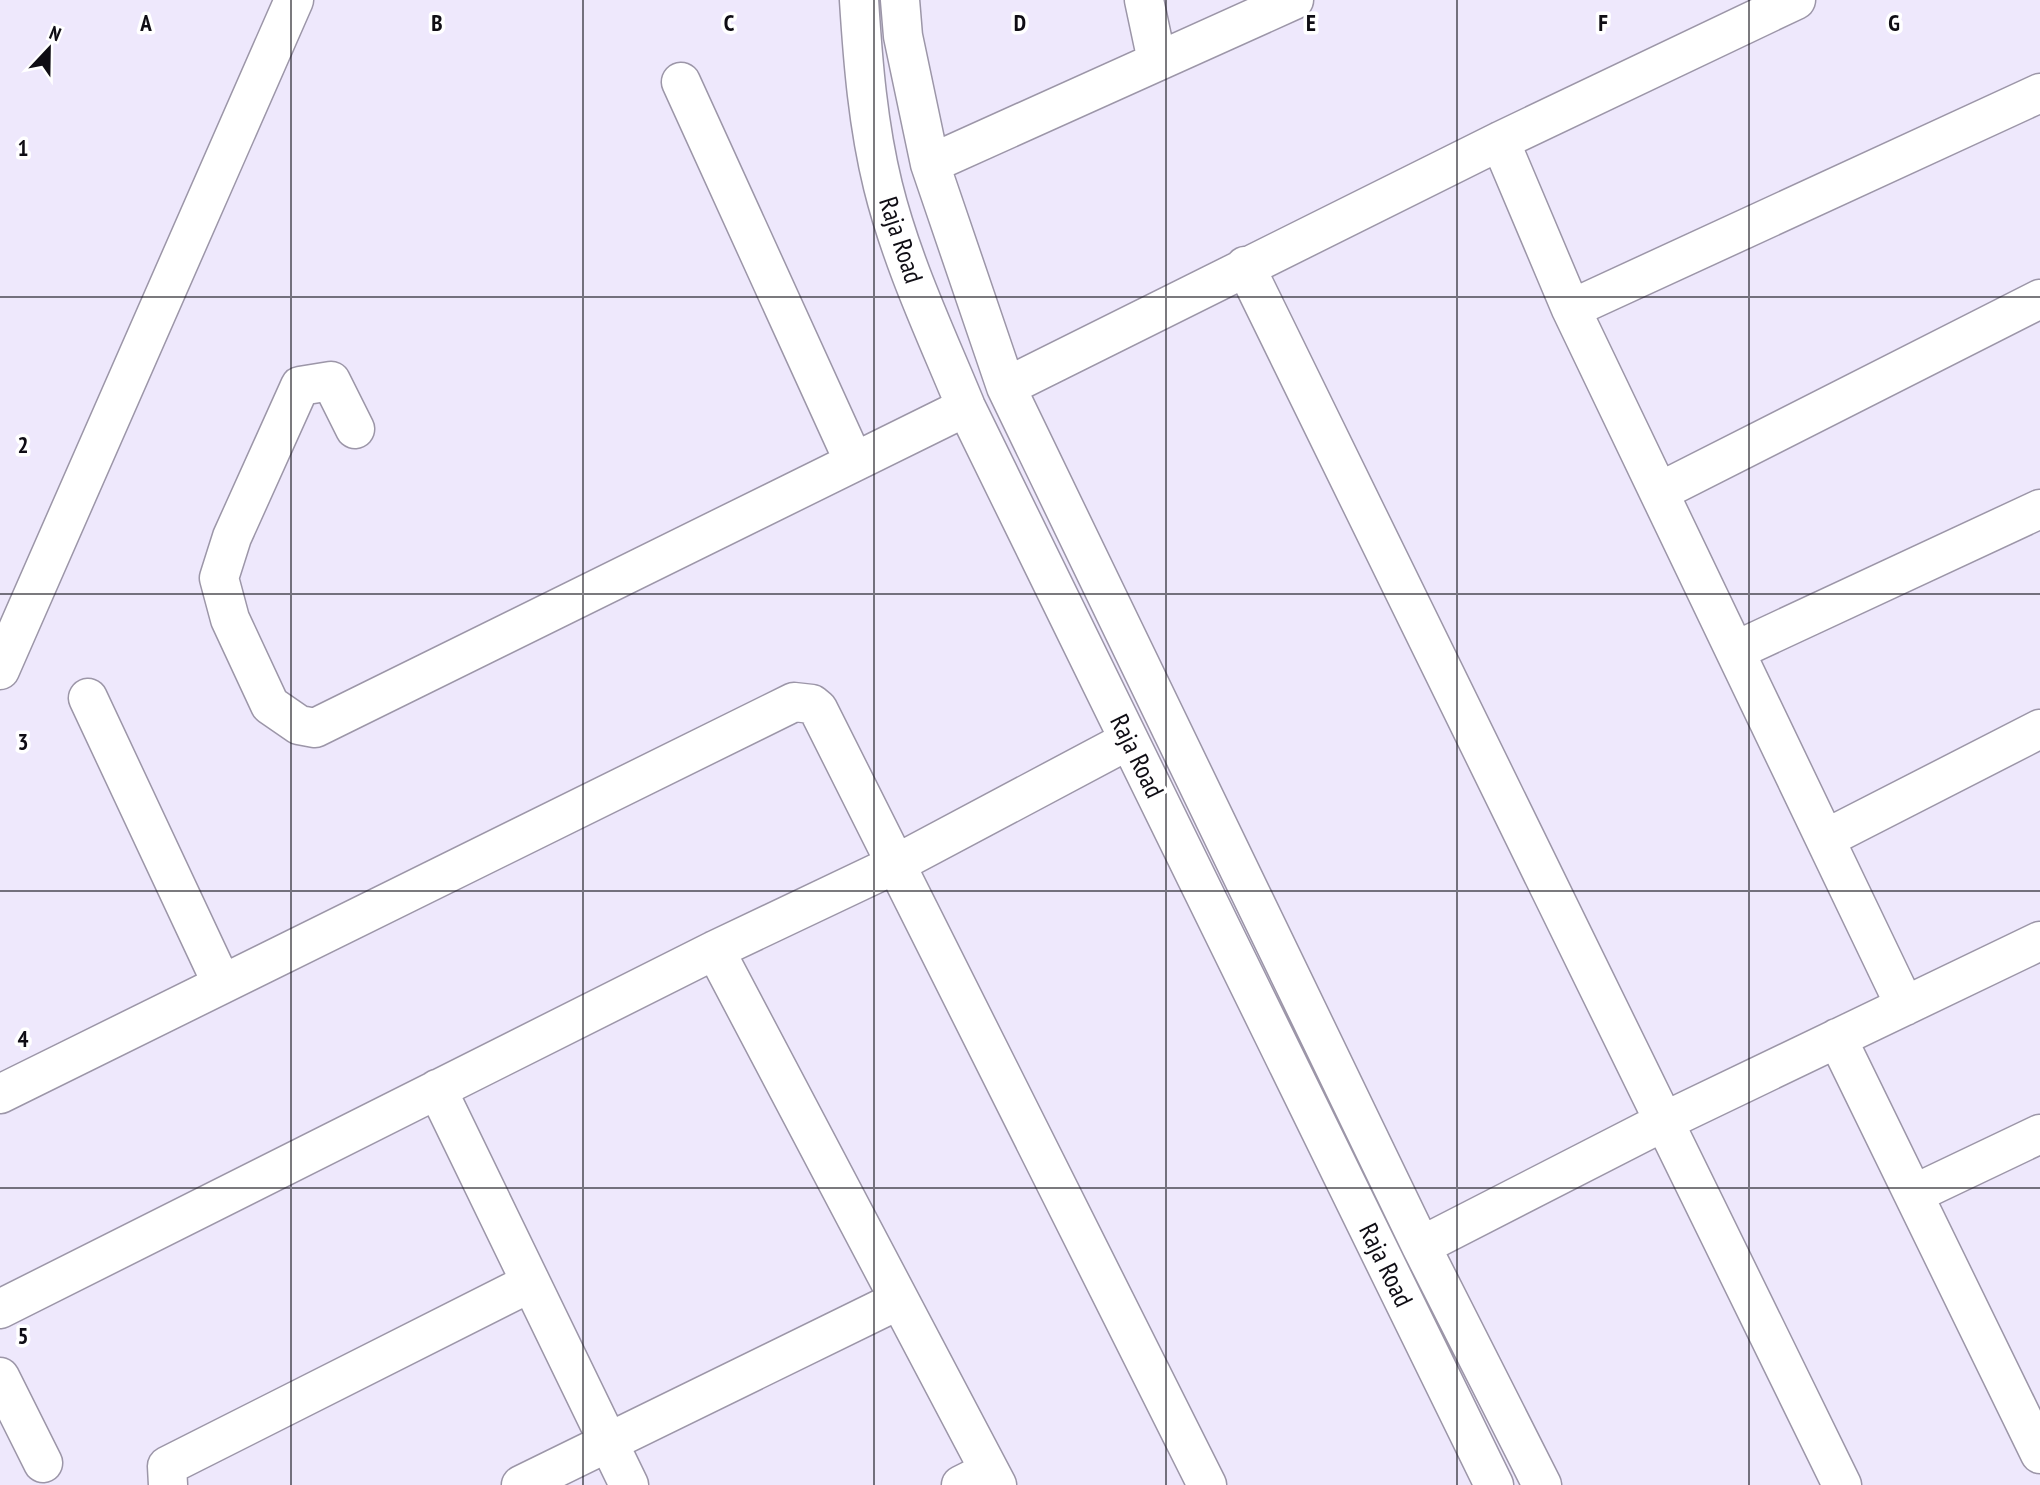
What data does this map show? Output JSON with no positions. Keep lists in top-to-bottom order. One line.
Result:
{"streets":{"street":["Raja Road"]},"north":"top","grid":{"columns":["A","B","C","D","E","F","G"],"rows":["1","2","3","4","5"]}}
